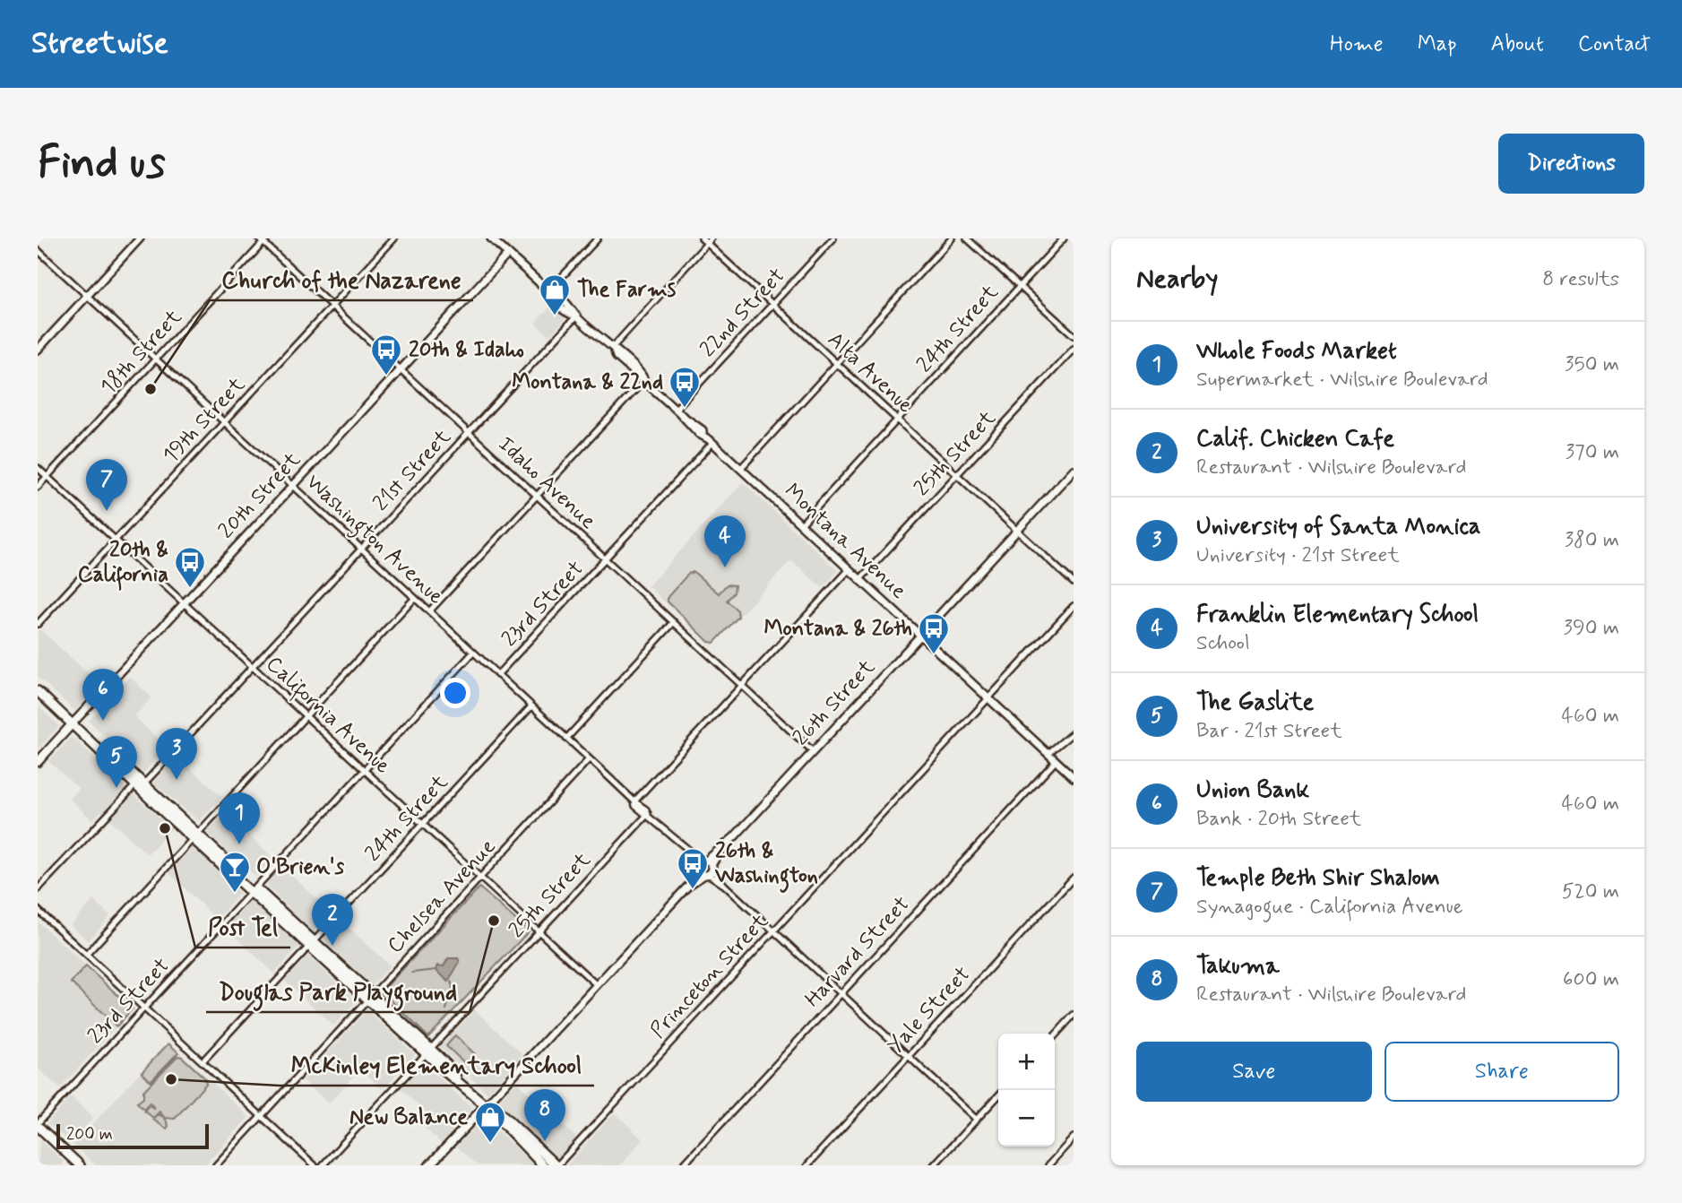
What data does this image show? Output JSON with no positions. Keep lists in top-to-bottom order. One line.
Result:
{"streets":{"main road":["20th Street","26th Street"],"street":["22nd Street","24th Street","18th Street","Alta Avenue","19th Street","25th Street","21st Street","Idaho Avenue","Washington Avenue","Montana Avenue","23rd Street","California Avenue","Chelsea Avenue","Harvard Street","Princeton Street","Yale Street"]},"crossings":[["22nd Street","Alta Avenue"],["22nd Street","Montana Avenue"],["24th Street","Alta Avenue"],["24th Street","Washington Avenue"],["24th Street","Montana Avenue"],["24th Street","California Avenue"],["18th Street","Idaho Avenue"],["18th Street","Washington Avenue"],["18th Street","California Avenue"],["Alta Avenue","25th Street"],["Alta Avenue","26th Street"],["19th Street","Idaho Avenue"],["19th Street","Washington Avenue"],["19th Street","California Avenue"],["25th Street","Washington Avenue"],["25th Street","Montana Avenue"],["25th Street","California Avenue"],["21st Street","Idaho Avenue"],["21st Street","Washington Avenue"],["21st Street","Montana Avenue"],["21st Street","California Avenue"],["Idaho Avenue","20th Street"],["Idaho Avenue","23rd Street"],["Idaho Avenue","26th Street"],["20th Street","Washington Avenue"],["20th Street","Montana Avenue"],["20th Street","California Avenue"],["Washington Avenue","23rd Street"],["Washington Avenue","26th Street"],["Washington Avenue","Chelsea Avenue"],["Washington Avenue","Harvard Street"],["Washington Avenue","Princeton Street"],["Washington Avenue","Yale Street"],["Montana Avenue","23rd Street"],["Montana Avenue","26th Street"],["Montana Avenue","Harvard Street"],["Montana Avenue","Princeton Street"],["23rd Street","California Avenue"],["26th Street","California Avenue"],["California Avenue","Chelsea Avenue"]],"places":{"shop":["The Farms","New Balance"],"bus stop":["20th & Idaho","Montana & 22nd","20th & California","Montana & 26th","26th & Washington"],"other":["Church of the Nazarene","Post Tel","Douglas Park Playground","McKinley Elementary School"],"bar":["O'Brien's"]},"scale_bar":"200 m","page":{"header":"Streetwise","nav":["Home","Map","About","Contact"],"buttons":["Directions",["Save","Share"]],"title":"Find us","heading":["Nearby","8 results"],"list":[{"mark":"1","name":"Whole Foods Market","note":"Supermarket · Wilshire Boulevard","value":"350 m"},{"mark":"2","name":"Calif. Chicken Cafe","note":"Restaurant · Wilshire Boulevard","value":"370 m"},{"mark":"3","name":"University of Santa Monica","note":"University · 21st Street","value":"380 m"},{"mark":"4","name":"Franklin Elementary School","note":"School","value":"390 m"},{"mark":"5","name":"The Gaslite","note":"Bar · 21st Street","value":"460 m"},{"mark":"6","name":"Union Bank","note":"Bank · 20th Street","value":"460 m"},{"mark":"7","name":"Temple Beth Shir Shalom","note":"Synagogue · California Avenue","value":"520 m"},{"mark":"8","name":"Takuma","note":"Restaurant · Wilshire Boulevard","value":"600 m"}],"pins":["7","4","6","3","5","1","2","8"],"map_buttons":["+","−"],"scale":"200 m"}}
